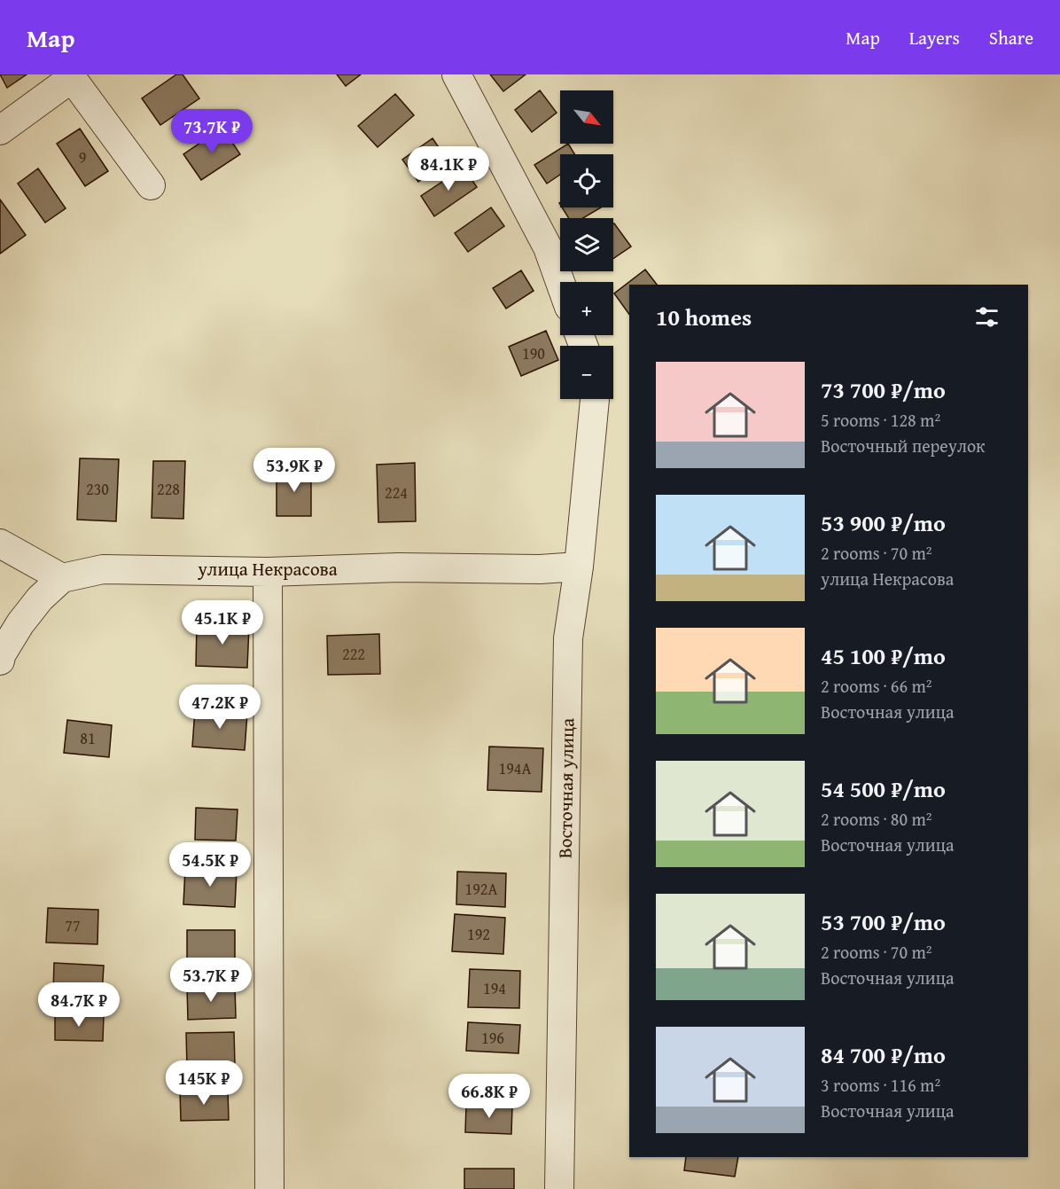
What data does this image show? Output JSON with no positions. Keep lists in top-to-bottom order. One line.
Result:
{"streets":{"street":["улица Некрасова","Восточная улица"]},"crossings":[["улица Некрасова","Восточная улица"]],"house_numbers":["9","190","230","228","224","222","81","194А","192А","77","192","194","196"],"north":"bottom right","page":{"header":"Map","nav":["Map","Layers","Share"],"map_buttons":["+","−"],"price":["73.7K ₽","84.1K ₽","53.9K ₽","45.1K ₽","47.2K ₽","54.5K ₽","53.7K ₽","84.7K ₽","145K ₽","66.8K ₽"],"heading":"10 homes","list":[{"name":"73 700 ₽/mo","note":"5 rooms · 128 m² · Восточный переулок"},{"name":"53 900 ₽/mo","note":"2 rooms · 70 m² · улица Некрасова"},{"name":"45 100 ₽/mo","note":"2 rooms · 66 m² · Восточная улица"},{"name":"54 500 ₽/mo","note":"2 rooms · 80 m² · Восточная улица"},{"name":"53 700 ₽/mo","note":"2 rooms · 70 m² · Восточная улица"},{"name":"84 700 ₽/mo","note":"3 rooms · 116 m² · Восточная улица"}]}}
